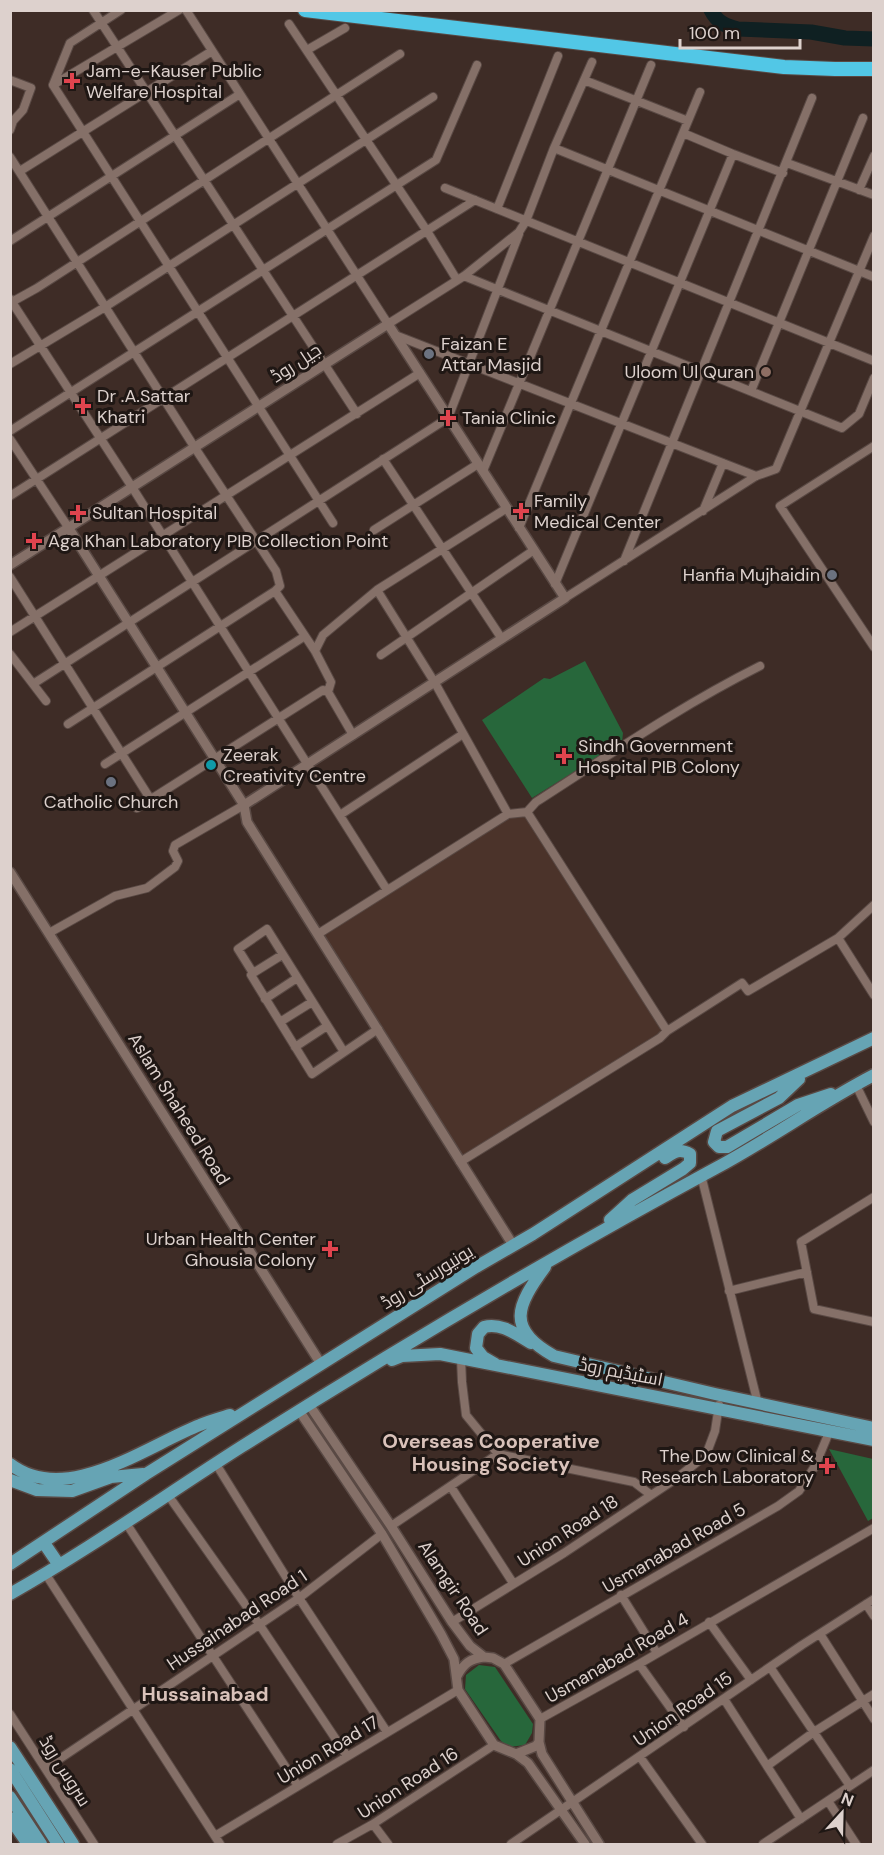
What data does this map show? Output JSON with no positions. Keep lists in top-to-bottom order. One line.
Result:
{"streets":{"main road":["یونیورسٹی روڈ","اسٹیڈیم روڈ"],"street":["جیل روڈ","Aslam Shaheed Road","Union Road 18","Usmanabad Road 5","Alamgir Road","Hussainabad Road 1","Usmanabad Road 4","Union Road 15","Union Road 17","سروس روڈ","Union Road 16"]},"crossings":[["Aslam Shaheed Road","یونیورسٹی روڈ"],["اسٹیڈیم روڈ","Union Road 18"],["اسٹیڈیم روڈ","Usmanabad Road 5"],["Union Road 18","Alamgir Road"],["Usmanabad Road 5","Alamgir Road"],["Alamgir Road","Hussainabad Road 1"],["Alamgir Road","Union Road 17"],["Alamgir Road","Union Road 16"],["Hussainabad Road 1","سروس روڈ"],["Usmanabad Road 4","Union Road 15"]],"districts":["Overseas Cooperative Housing Society","Hussainabad"],"places":{"health":["Jam-e-Kauser Public Welfare Hospital","Dr .A.Sattar Khatri","Tania Clinic","Family Medical Center","Sultan Hospital","Aga Khan Laboratory PIB Collection Point","Sindh Government Hospital PIB Colony","Urban Health Center Ghousia Colony","The Dow Clinical & Research Laboratory"],"other":["Faizan E Attar Masjid","Uloom Ul Quran","Hanfia Mujhaidin","Zeerak Creativity Centre","Catholic Church"]},"scale_bar":"100 m","north":"top"}
